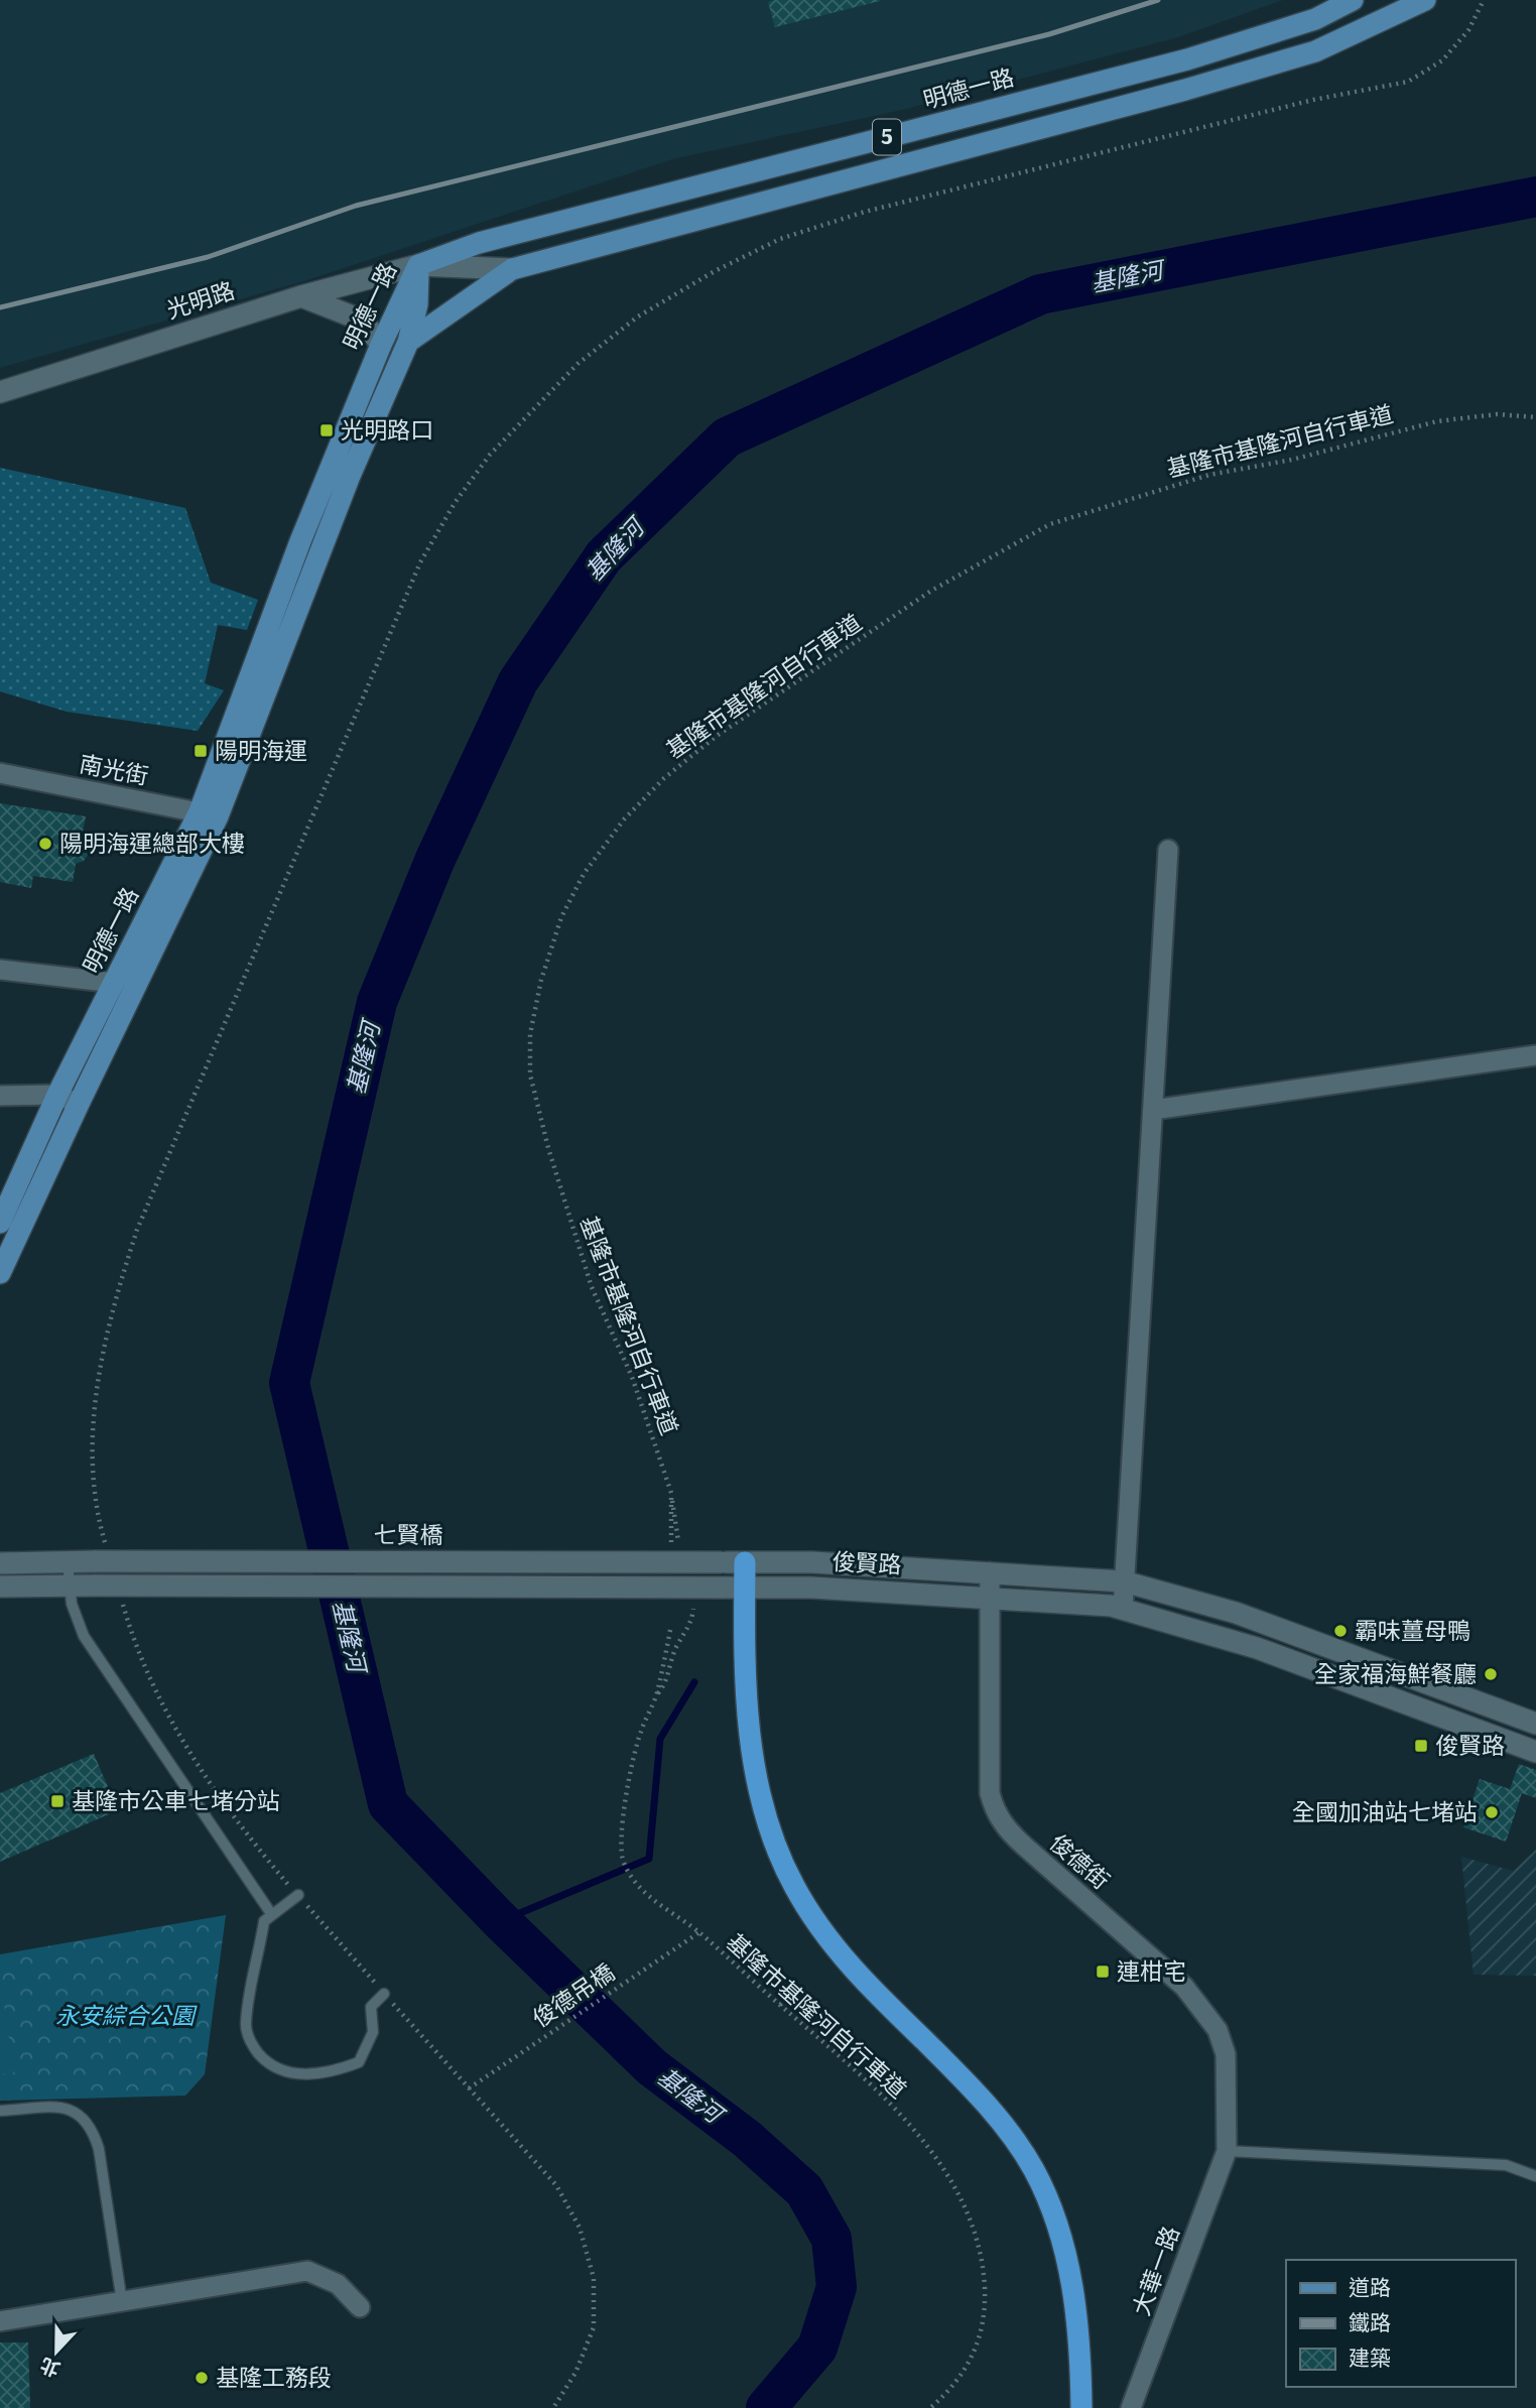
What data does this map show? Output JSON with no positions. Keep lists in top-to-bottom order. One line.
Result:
{"streets":{"main road":["明德一路","5"],"street":["光明路","南光街","七賢橋","俊賢路","俊德街","大華一路"],"path":["基隆市基隆河自行車道","俊德吊橋"]},"crossings":[["明德一路","光明路"],["明德一路","南光街"],["5","光明路"],["基隆市基隆河自行車道","七賢橋"],["基隆市基隆河自行車道","俊賢路"],["基隆市基隆河自行車道","俊德吊橋"],["七賢橋","俊賢路"],["俊賢路","俊德街"],["俊德街","大華一路"]],"water":["基隆河"],"parks":["永安綜合公園"],"places":{"transit":["光明路口","陽明海運","俊賢路","基隆市公車七堵分站","連柑宅"],"other":["陽明海運總部大樓","霸味薑母鴨","全家福海鮮餐廳","全國加油站七堵站","基隆工務段"]},"legend":["道路","鐵路","建築"],"north":"bottom"}
